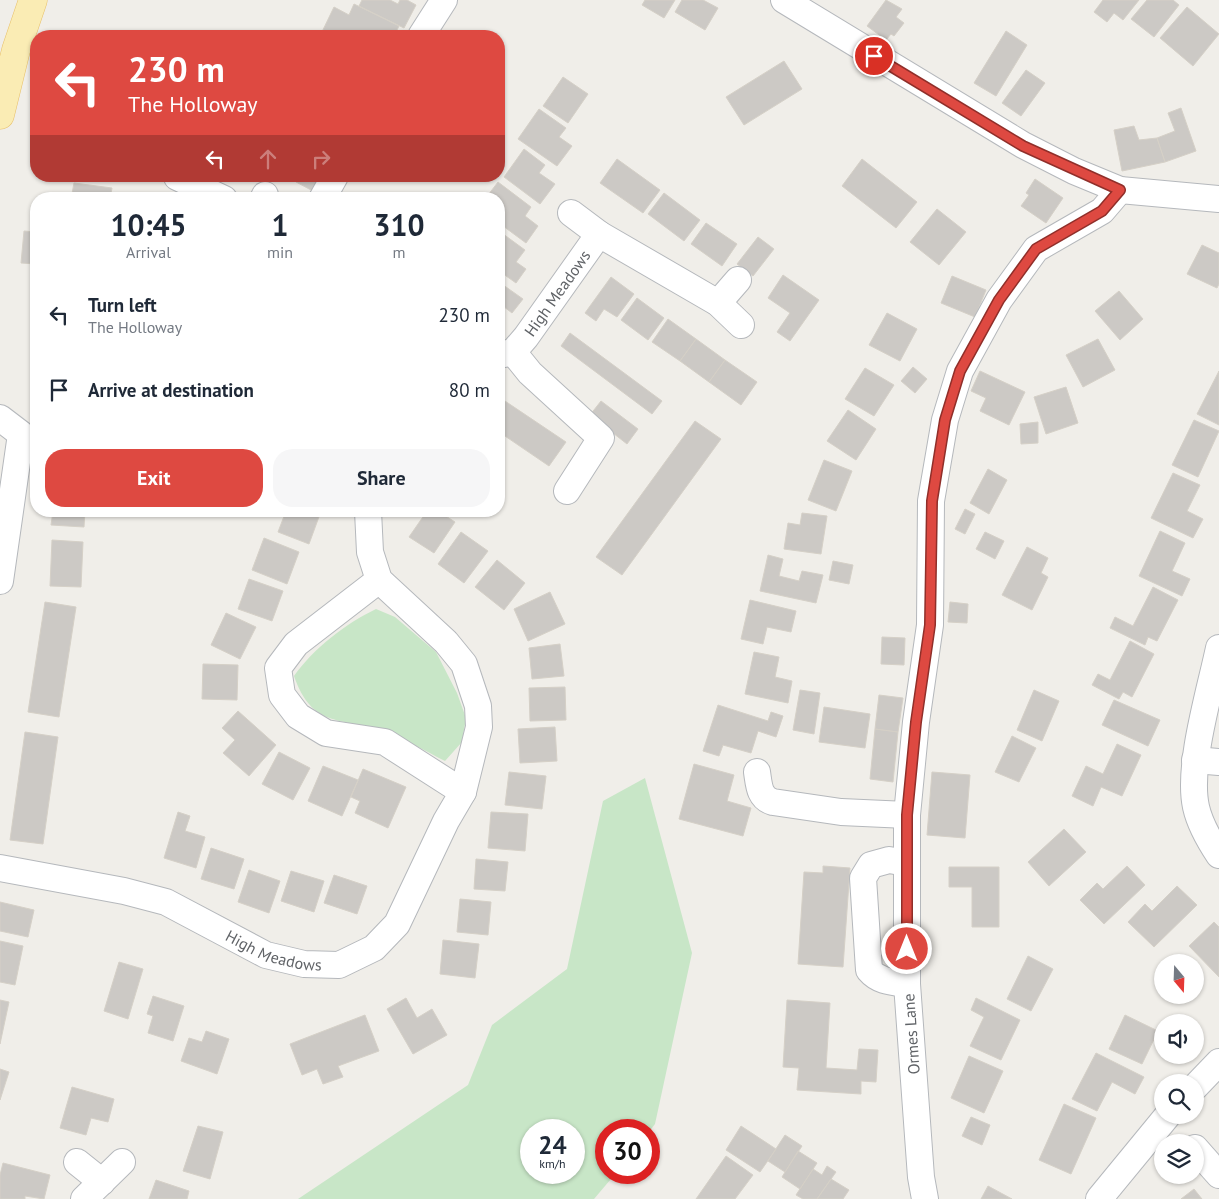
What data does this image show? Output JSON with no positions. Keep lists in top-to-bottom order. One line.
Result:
{"streets":{"street":["High Meadows","Ormes Lane"]},"north":"bottom","page":{"turn":["230 m","The Holloway"],"eta":["10:45","Arrival","1","min","310","m"],"list":[{"name":"Turn left","note":"The Holloway","value":"230 m"},{"name":"Arrive at destination","value":"80 m"}],"buttons":["Exit","Share"],"speed":"24 km/h","limit":"30"}}
